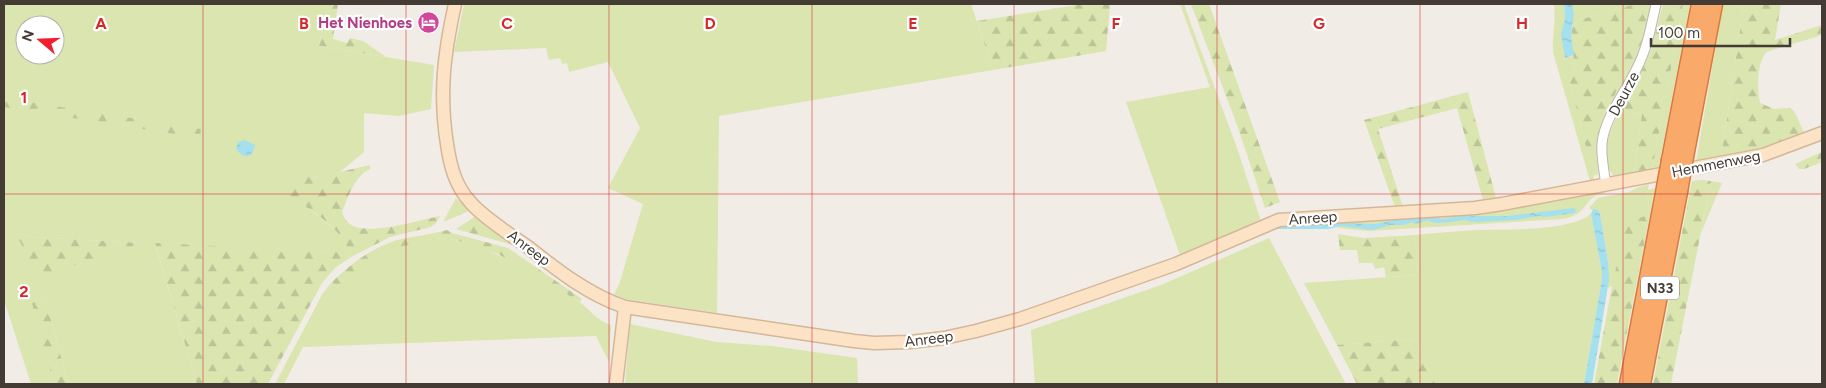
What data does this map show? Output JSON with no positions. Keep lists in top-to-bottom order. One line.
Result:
{"streets":{"highway":["N33"],"street":["Deurze","Hemmenweg","Anreep"]},"crossings":[["Deurze","Hemmenweg"],["Deurze","Anreep"],["Hemmenweg","Anreep"]],"places":{"hotel":["Het Nienhoes"]},"scale_bar":"100 m","north":"left","grid":{"columns":["A","B","C","D","E","F","G","H"],"rows":["1","2"]}}
